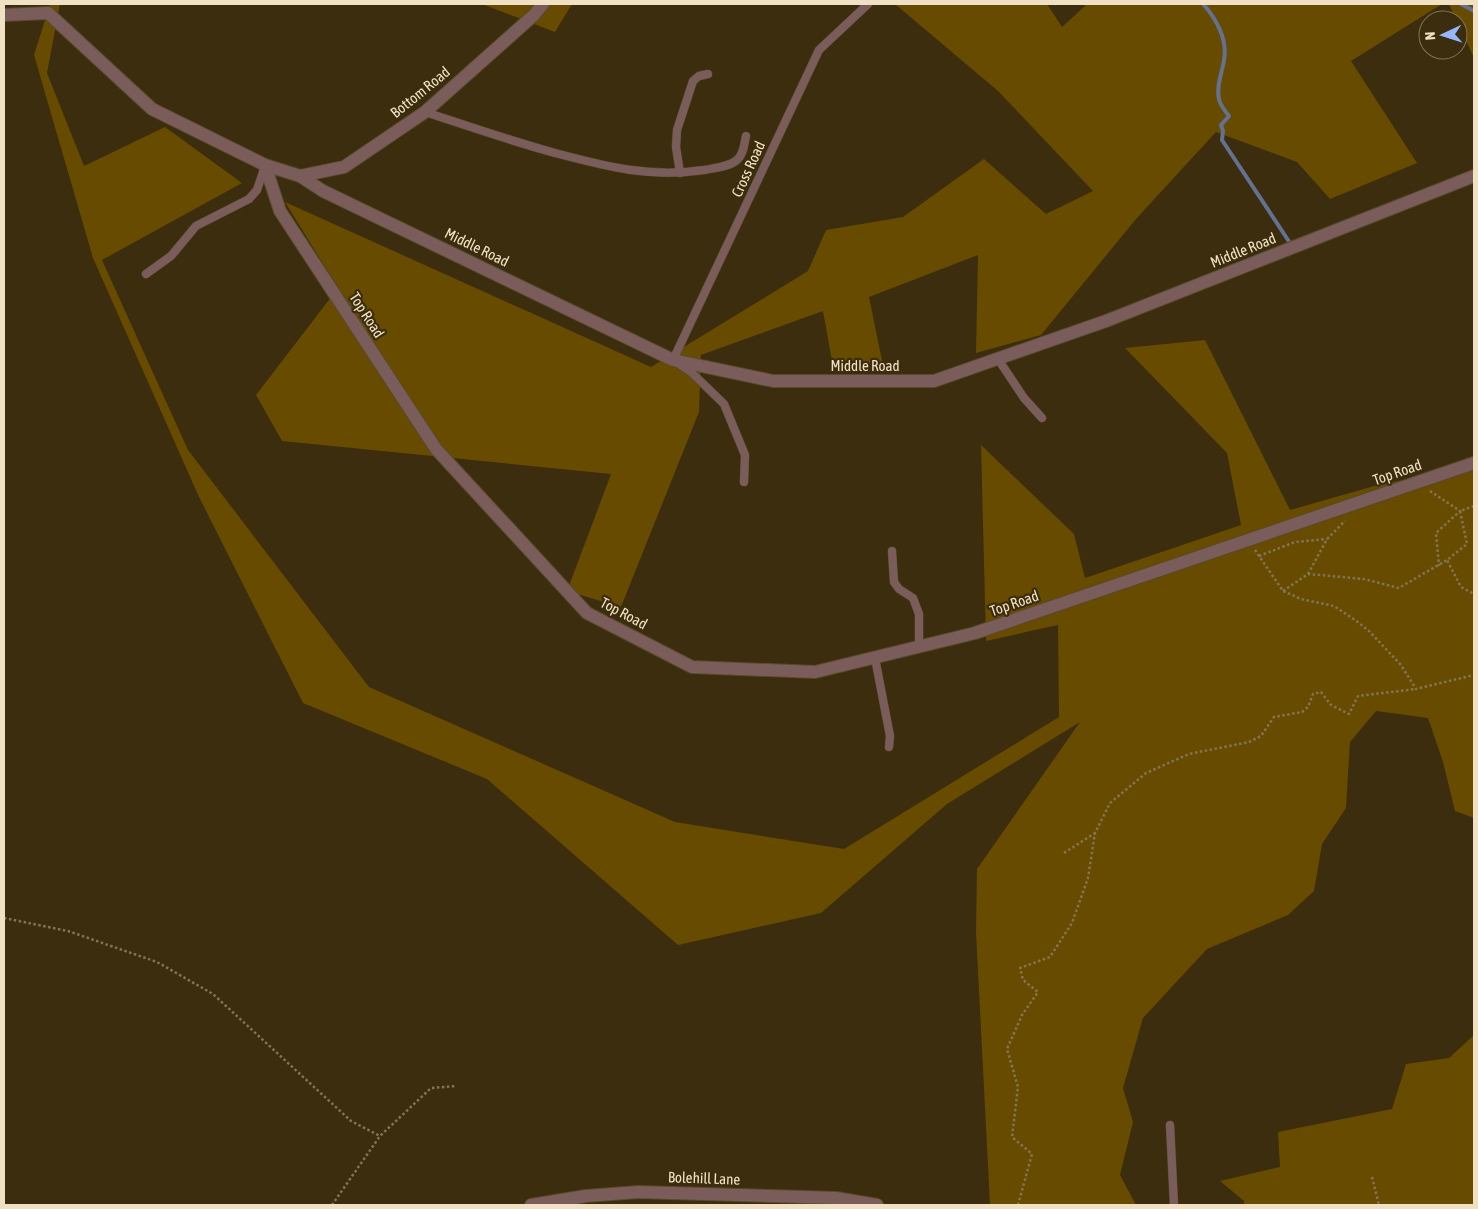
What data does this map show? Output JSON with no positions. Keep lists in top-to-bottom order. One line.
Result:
{"streets":{"street":["Bottom Road","Middle Road","Top Road","Bolehill Lane"],"lane":["Cross Road"]},"crossings":[["Bottom Road","Middle Road"],["Cross Road","Middle Road"],["Middle Road","Top Road"]],"north":"left"}
